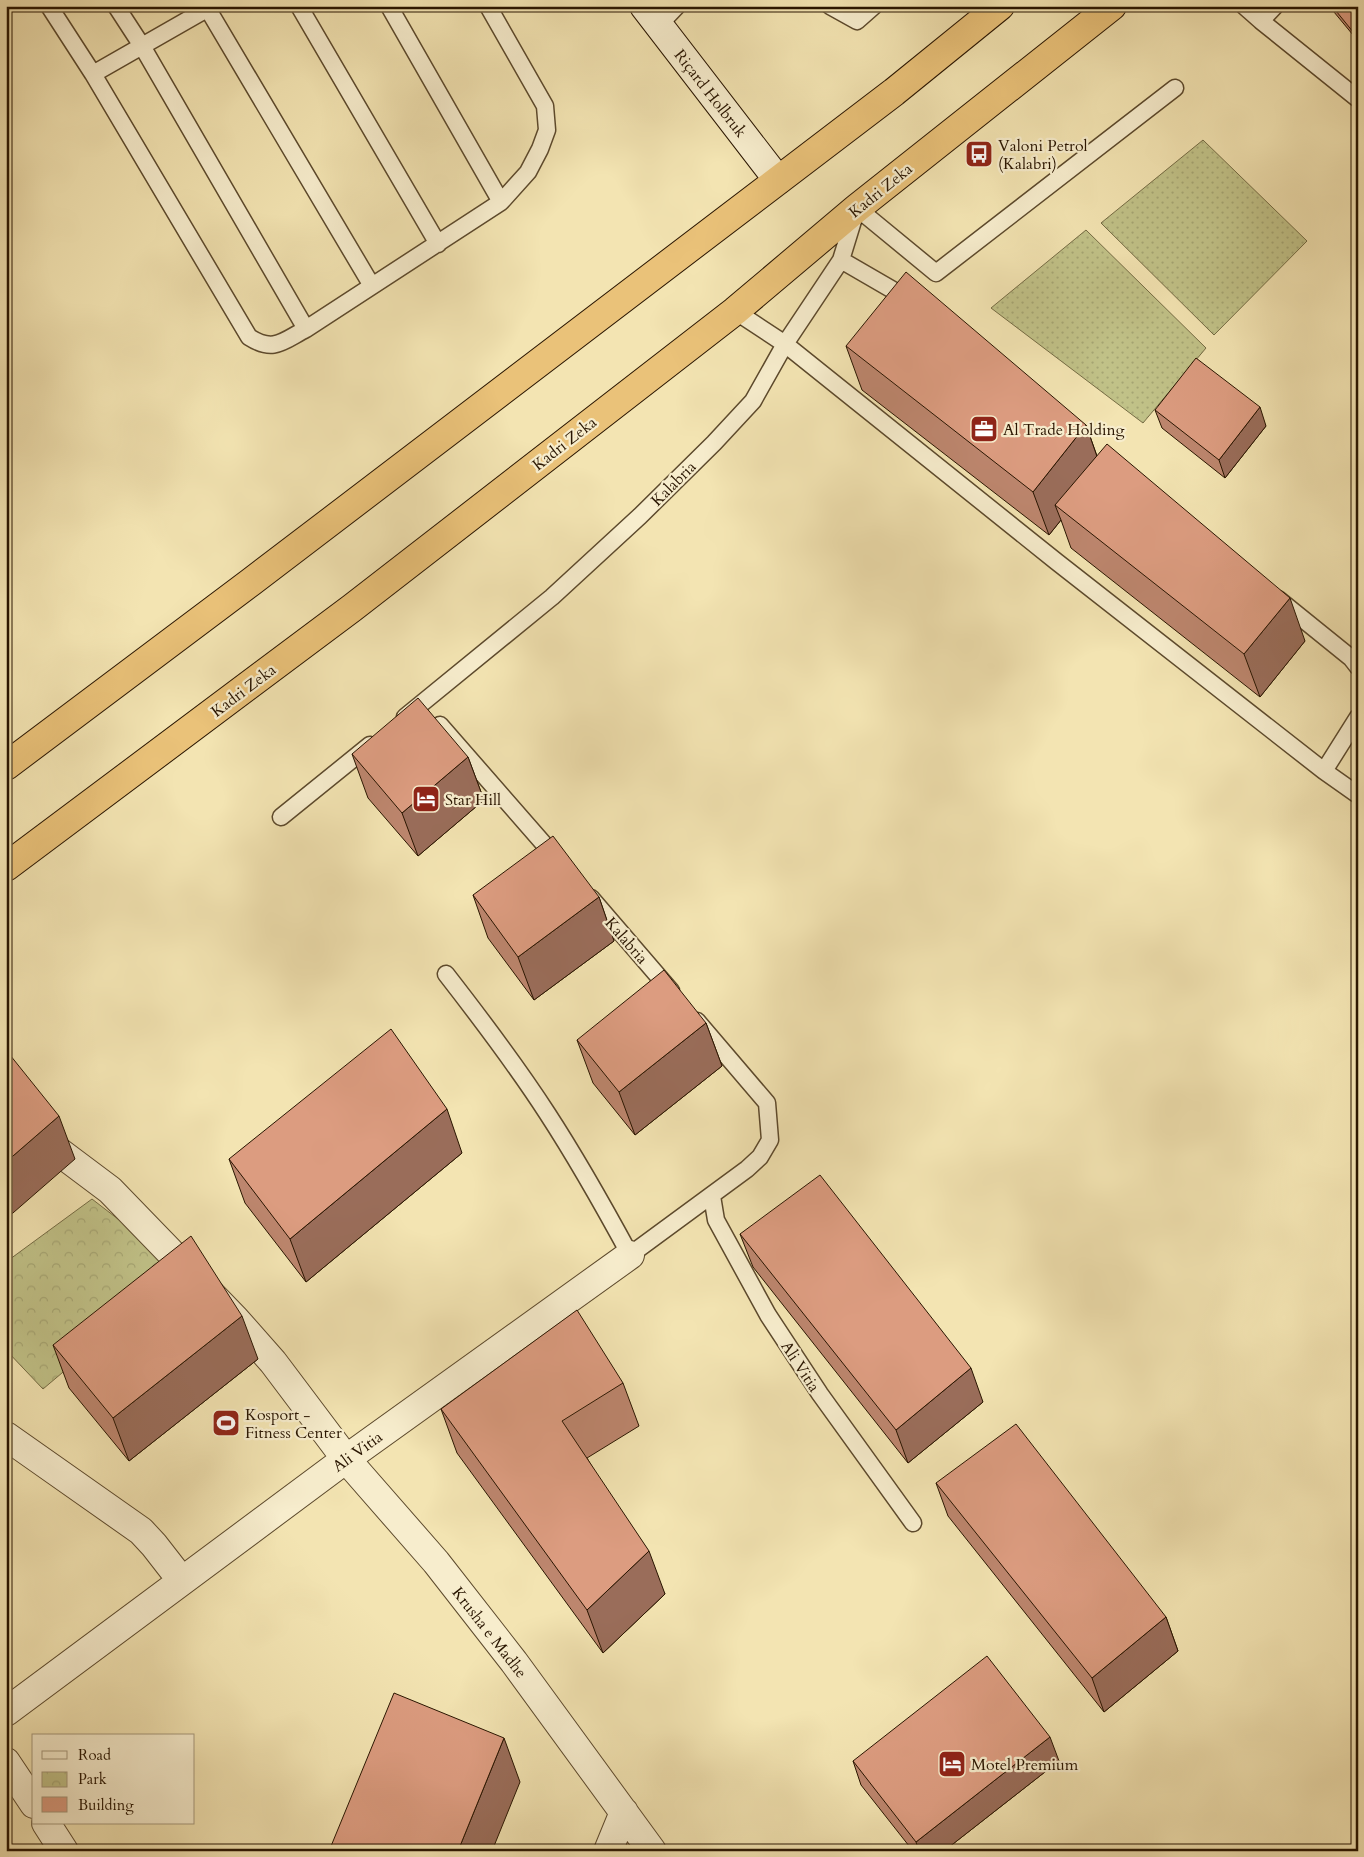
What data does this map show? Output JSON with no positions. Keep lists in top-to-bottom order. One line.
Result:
{"streets":{"highway":["Kadri Zeka"],"street":["Riçard Holbruk","Ali Vitia","Krusha e Madhe"],"lane":["Kalabria"]},"crossings":[["Kadri Zeka","Kalabria"],["Kalabria","Ali Vitia"],["Ali Vitia","Krusha e Madhe"]],"places":{"bus stop":["Valoni Petrol (Kalabri)"],"office":["Al Trade Holding"],"hotel":["Star Hill","Motel Premium"],"sports":["Kosport - Fitness Center"]},"legend":["Road","Park","Building"]}
